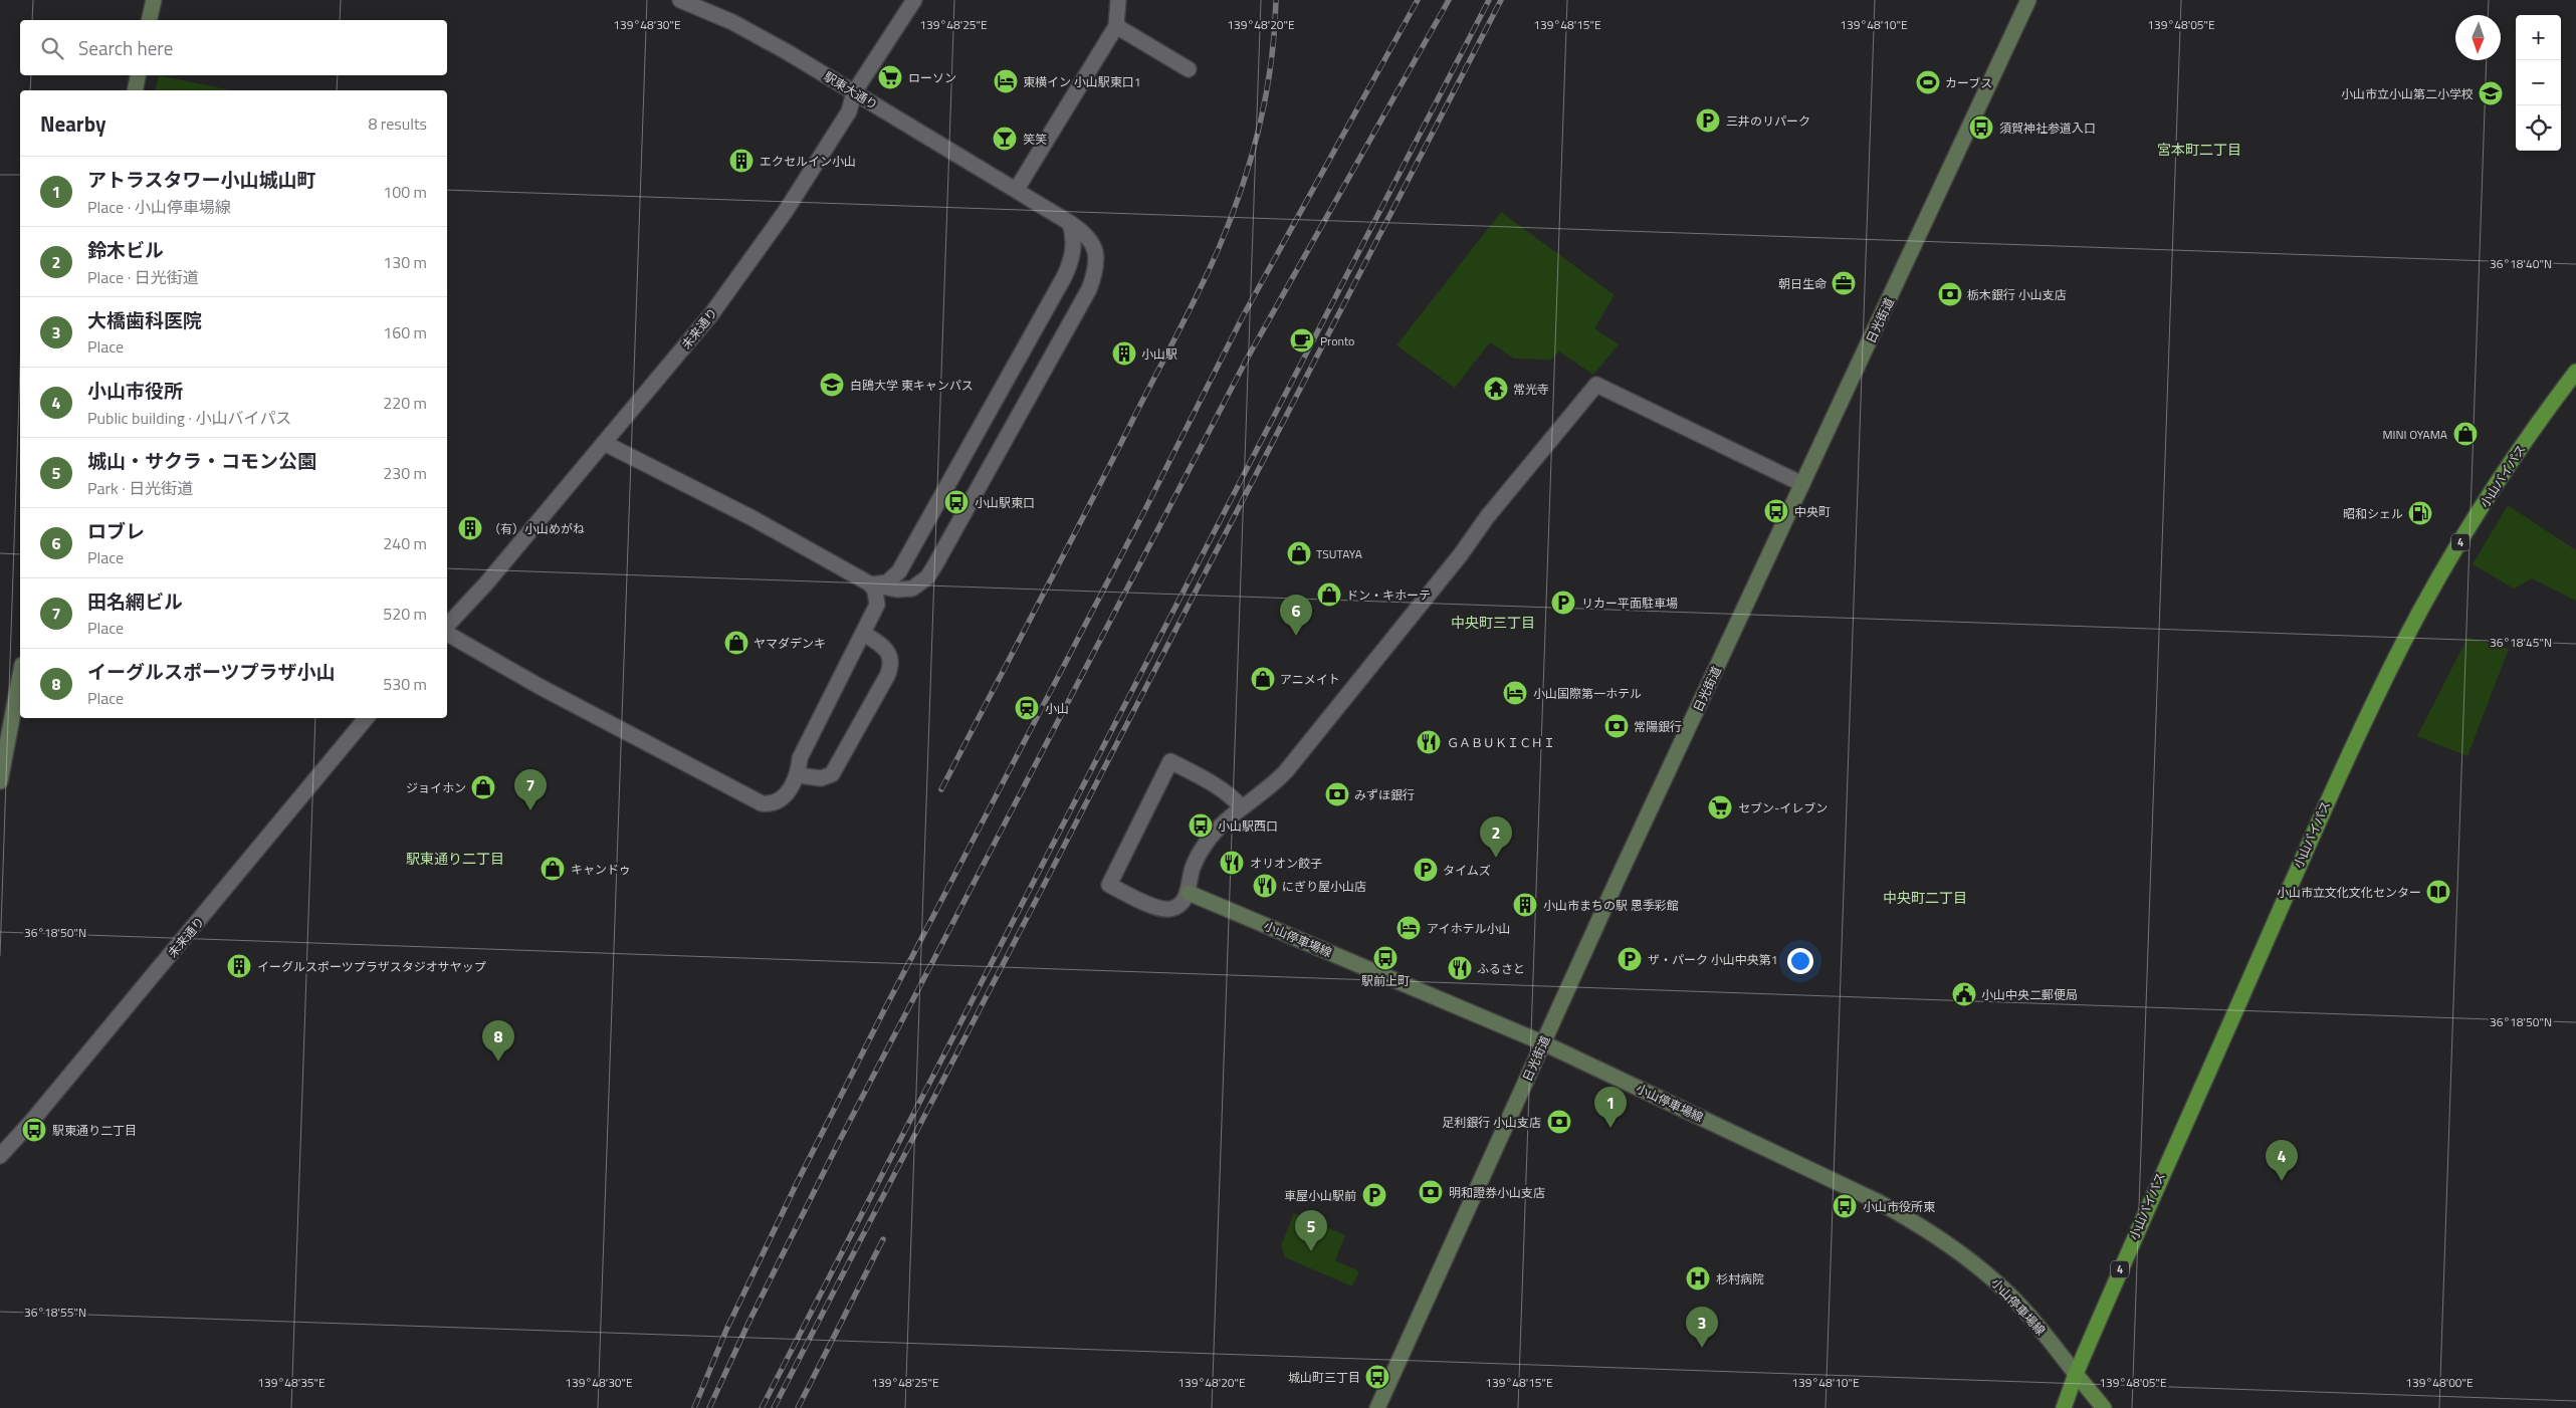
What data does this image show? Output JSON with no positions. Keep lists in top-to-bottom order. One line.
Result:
{"streets":{"highway":["小山バイパス","4"],"main road":["日光街道","小山停車場線"],"street":["駅東大通り","未来通り"]},"crossings":[["駅東大通り","未来通り"],["日光街道","小山停車場線"],["小山バイパス","小山停車場線"]],"districts":["宮本町二丁目","中央町三丁目","駅東通り二丁目","中央町二丁目"],"places":{"supermarket":["ローソン","セブン-イレブン"],"hotel":["東横イン 小山駅東口1","小山国際第一ホテル","アイホテル小山"],"sports":["カーブス"],"school or university":["小山市立小山第二小学校","白鴎大学 東キャンパス"],"parking":["三井のリパーク","リカー平面駐車場","タイムズ","ザ・パーク 小山中央第1","車屋小山駅前"],"bus stop":["須賀神社参道入口","小山駅東口","中央町","小山駅西口","駅前上町","駅東通り二丁目","小山市役所東","城山町三丁目"],"bar":["笑笑"],"building":["エクセルイン小山","小山駅","（有）小山めがね","小山市まちの駅 思季彩館","イーグルスポーツプラザスタジオサヤップ"],"office":["朝日生命"],"bank":["栃木銀行 小山支店","常陽銀行","みずほ銀行","足利銀行 小山支店","明和證券小山支店"],"cafe":["Pronto"],"temple":["常光寺"],"shop":["MINI OYAMA","TSUTAYA","ドン・キホーテ","ヤマダデンキ","アニメイト","ジョイホン","キャンドゥ"],"fuel station":["昭和シェル"],"station":["小山"],"restaurant":["ＧＡＢＵＫＩＣＨＩ","オリオン餃子","にぎり屋小山店","ふるさと"],"library":["小山市立文化文化センター"],"public building":["小山中央二郵便局"],"hospital":["杉村病院"]},"north":"bottom","page":{"map_buttons":["+","−"],"search":"Search here","heading":["Nearby","8 results"],"list":[{"mark":"1","name":"アトラスタワー小山城山町","note":"Place · 小山停車場線","value":"100 m"},{"mark":"2","name":"鈴木ビル","note":"Place · 日光街道","value":"130 m"},{"mark":"3","name":"大橋歯科医院","note":"Place","value":"160 m"},{"mark":"4","name":"小山市役所","note":"Public building · 小山バイパス","value":"220 m"},{"mark":"5","name":"城山・サクラ・コモン公園","note":"Park · 日光街道","value":"230 m"},{"mark":"6","name":"ロブレ","note":"Place","value":"240 m"},{"mark":"7","name":"田名網ビル","note":"Place","value":"520 m"},{"mark":"8","name":"イーグルスポーツプラザ小山","note":"Place","value":"530 m"}],"pins":["6","7","2","8","1","4","5","3"]},"coordinates":["139°48'30\"E","139°48'25\"E","139°48'20\"E","139°48'15\"E","139°48'10\"E","139°48'05\"E","36°18'40\"N","36°18'45\"N","36°18'50\"N","36°18'55\"N","139°48'35\"E","139°48'00\"E"]}
